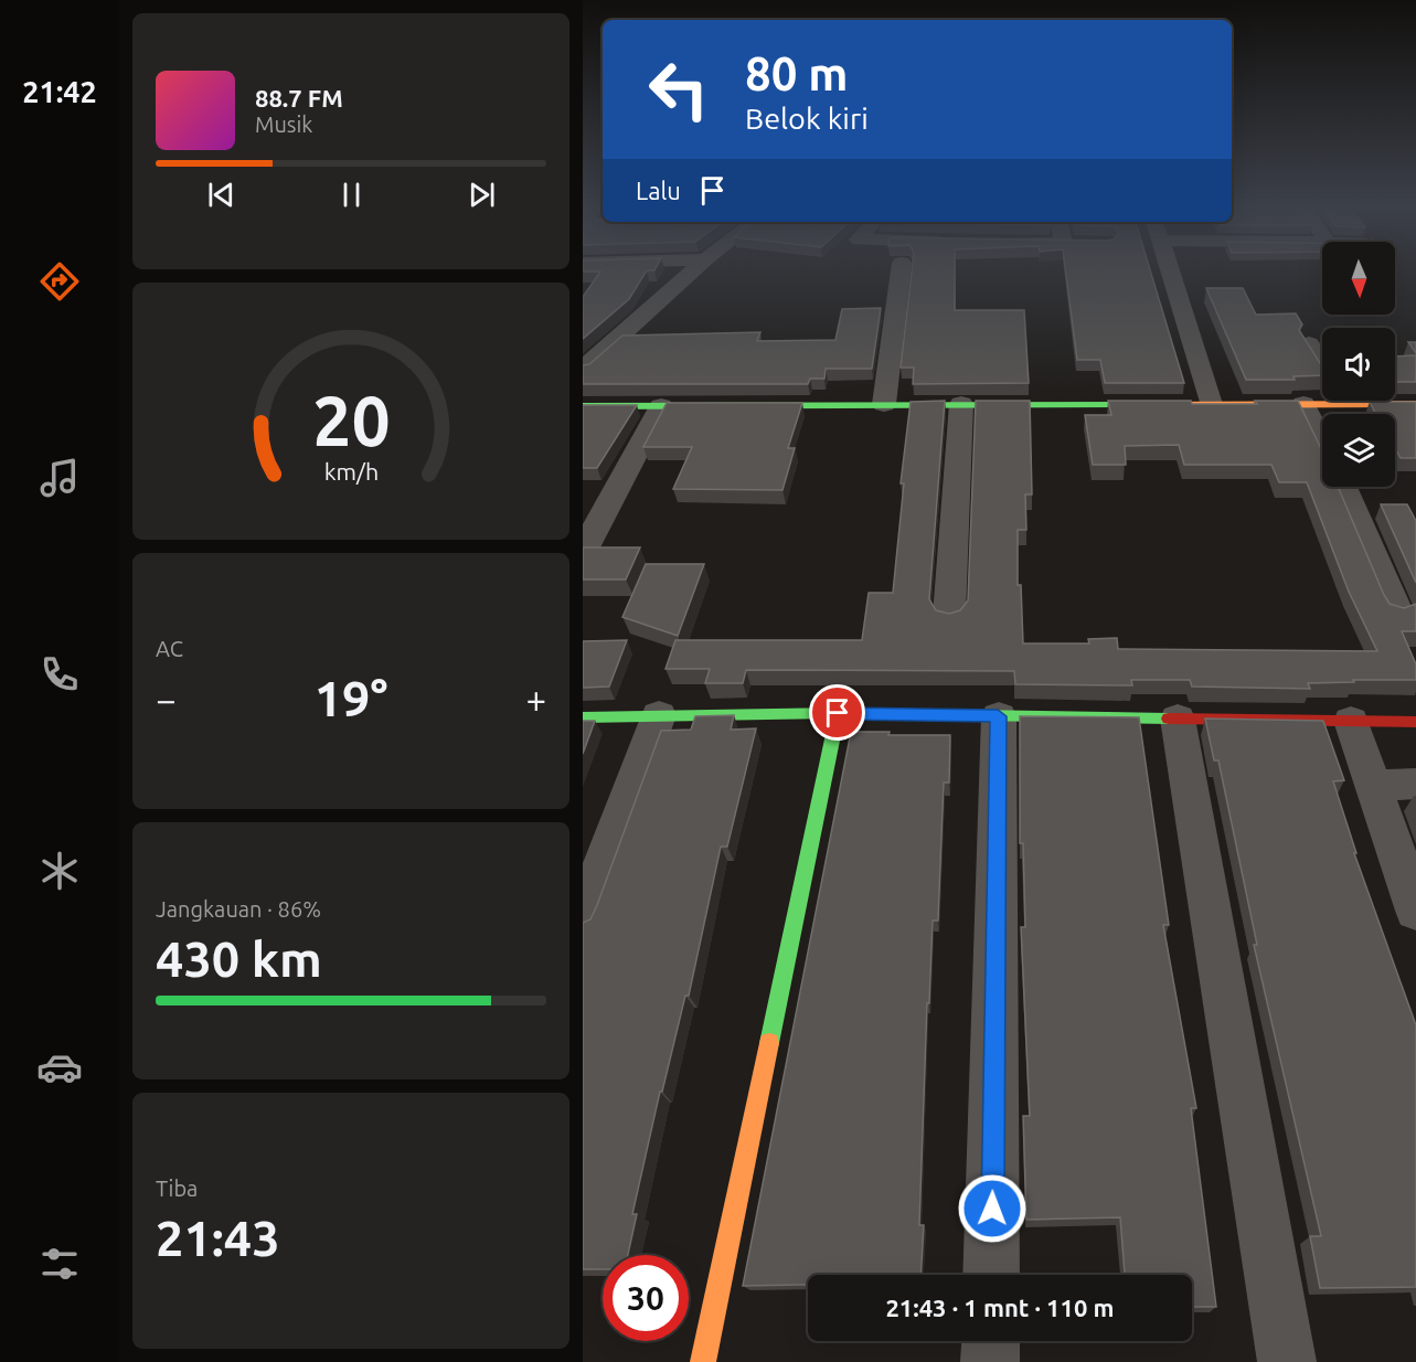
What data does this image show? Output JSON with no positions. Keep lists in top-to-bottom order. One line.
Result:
{"north":"bottom","page":{"tabs":"21:42","turn":["80 m","Belok kiri"],"song":["88.7 FM","Musik"],"then":"Lalu","tile":["AC",["Jangkauan · 86%","430 km"],["Tiba","21:43"]],"heat":["−","19°","+"],"limit":"30","trip":"21:43 · 1 mnt · 110 m","gauge":["20","km/h"]}}
